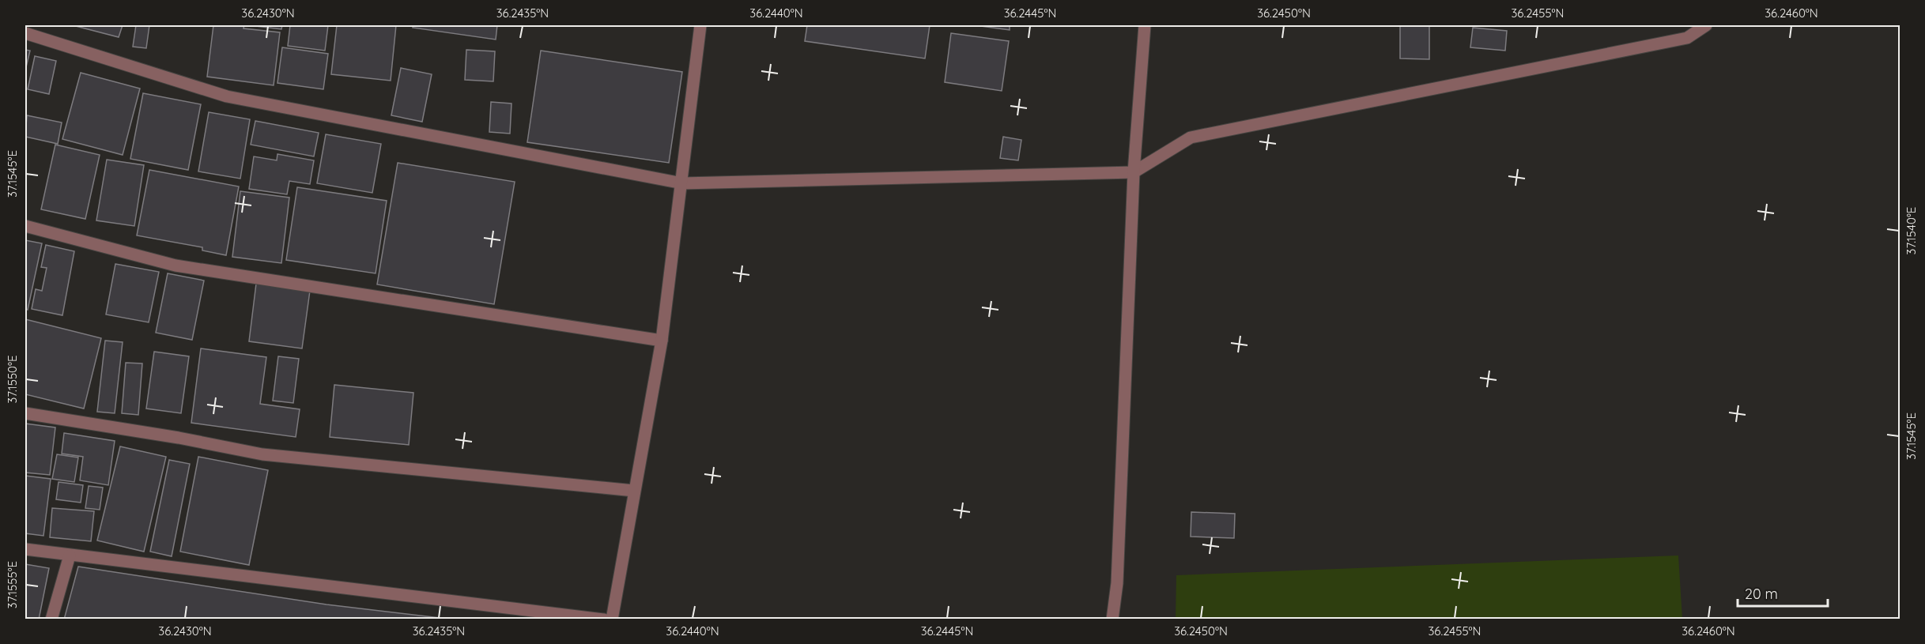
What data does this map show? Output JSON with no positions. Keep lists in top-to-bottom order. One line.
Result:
{"scale_bar":"20 m","coordinates":["36.2430°N","36.2435°N","36.2440°N","36.2445°N","36.2450°N","36.2455°N","36.2460°N","37.1545°E","37.1540°E","37.1550°E","37.1555°E"]}
